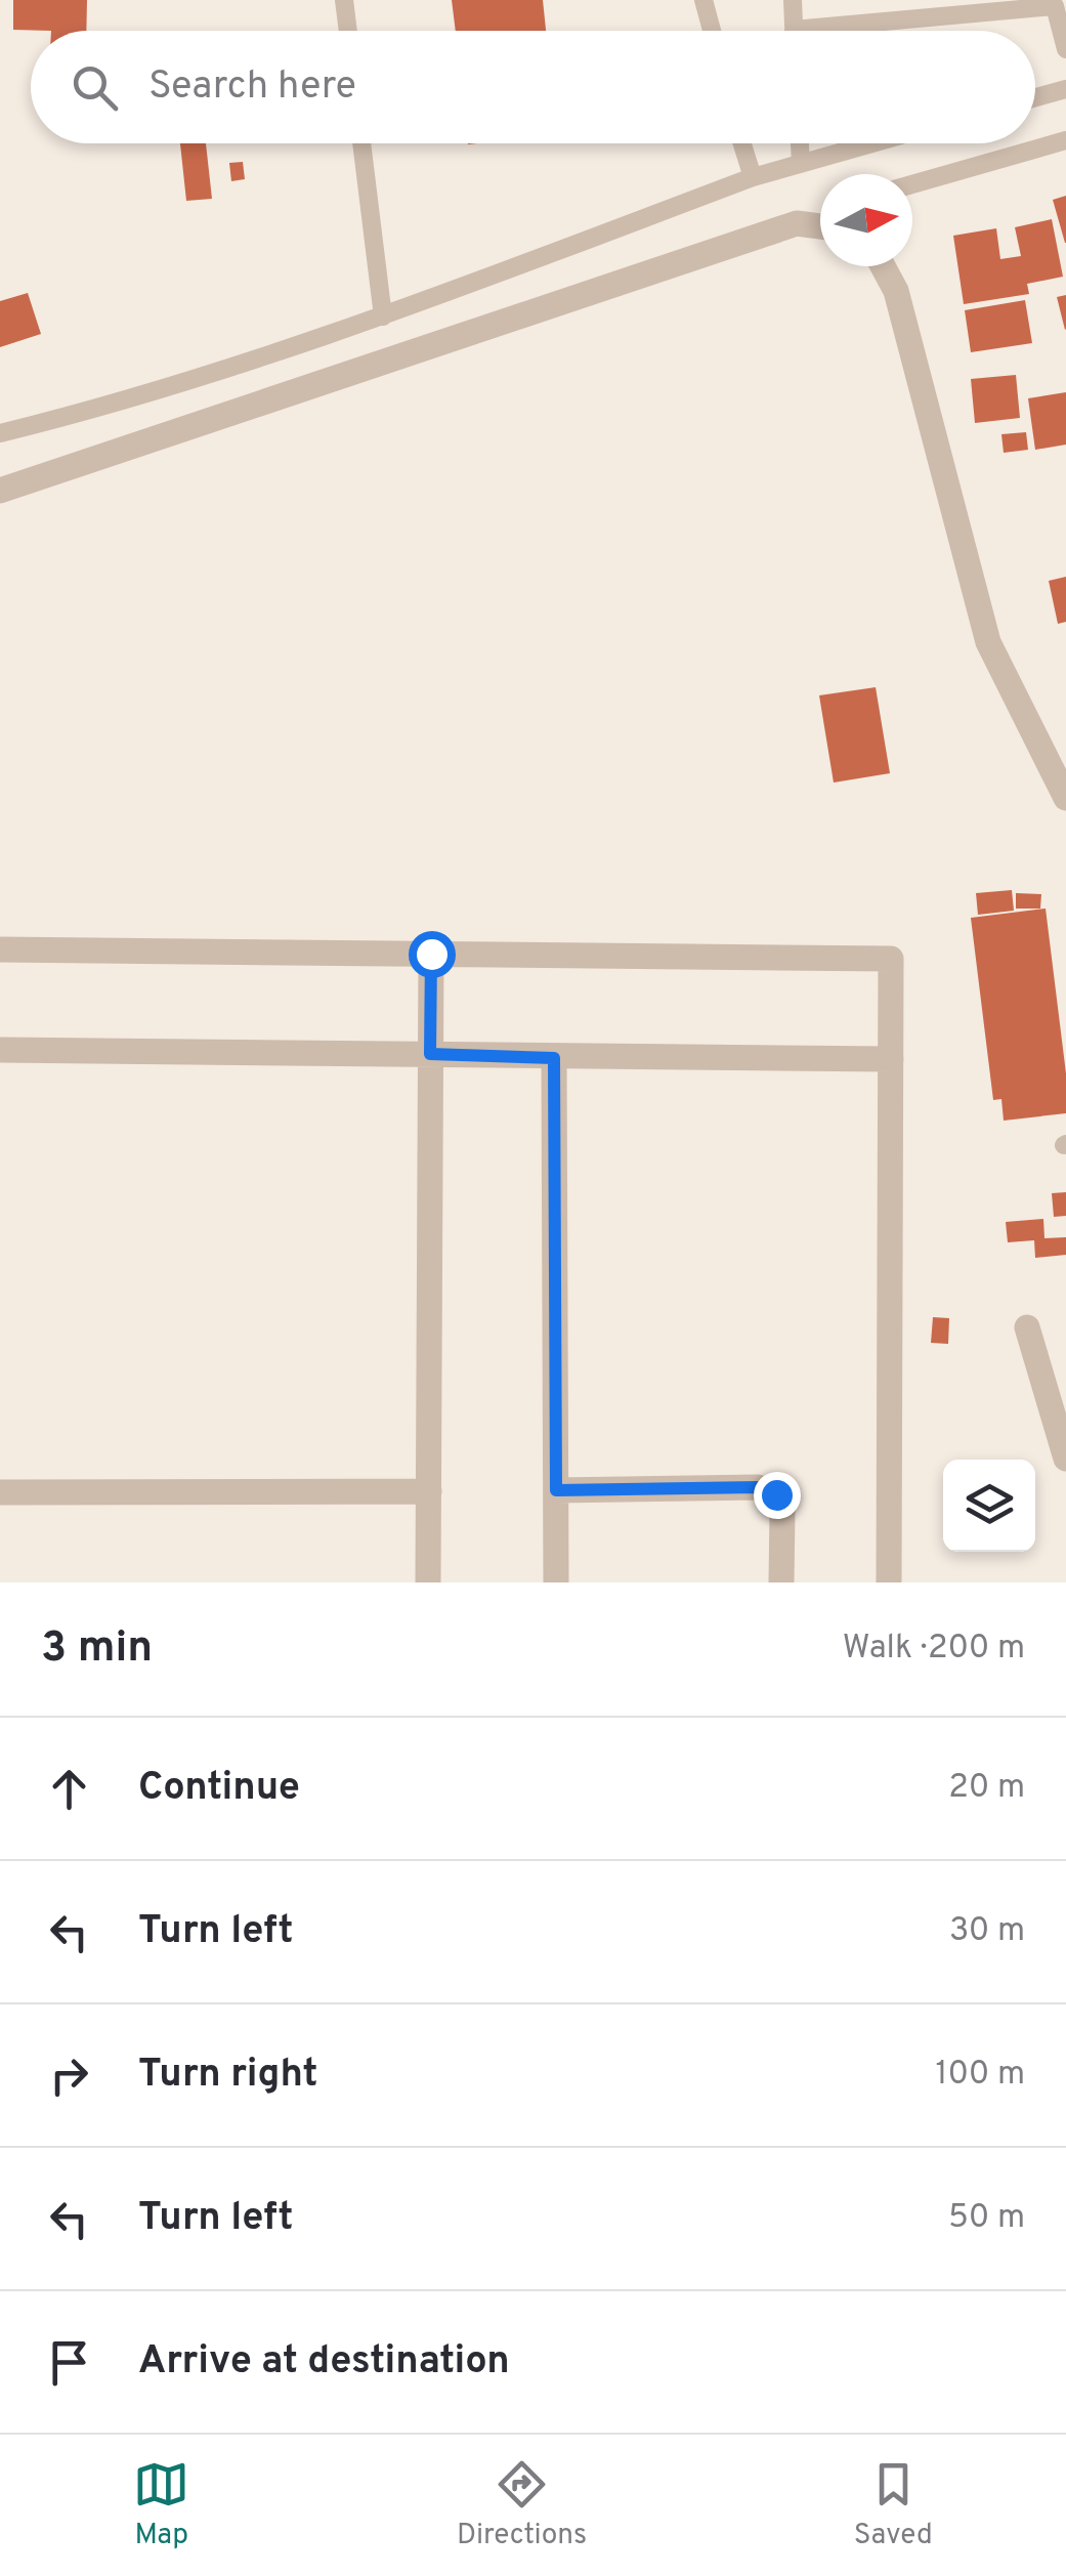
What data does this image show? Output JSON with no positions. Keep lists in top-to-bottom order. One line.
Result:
{"north":"right","page":{"search":"Search here","heading":["3 min","Walk · 200 m"],"list":[["Continue","20 m"],["Turn left","30 m"],["Turn right","100 m"],["Turn left","50 m"],"Arrive at destination"],"nav":["Map","Directions","Saved"]}}
